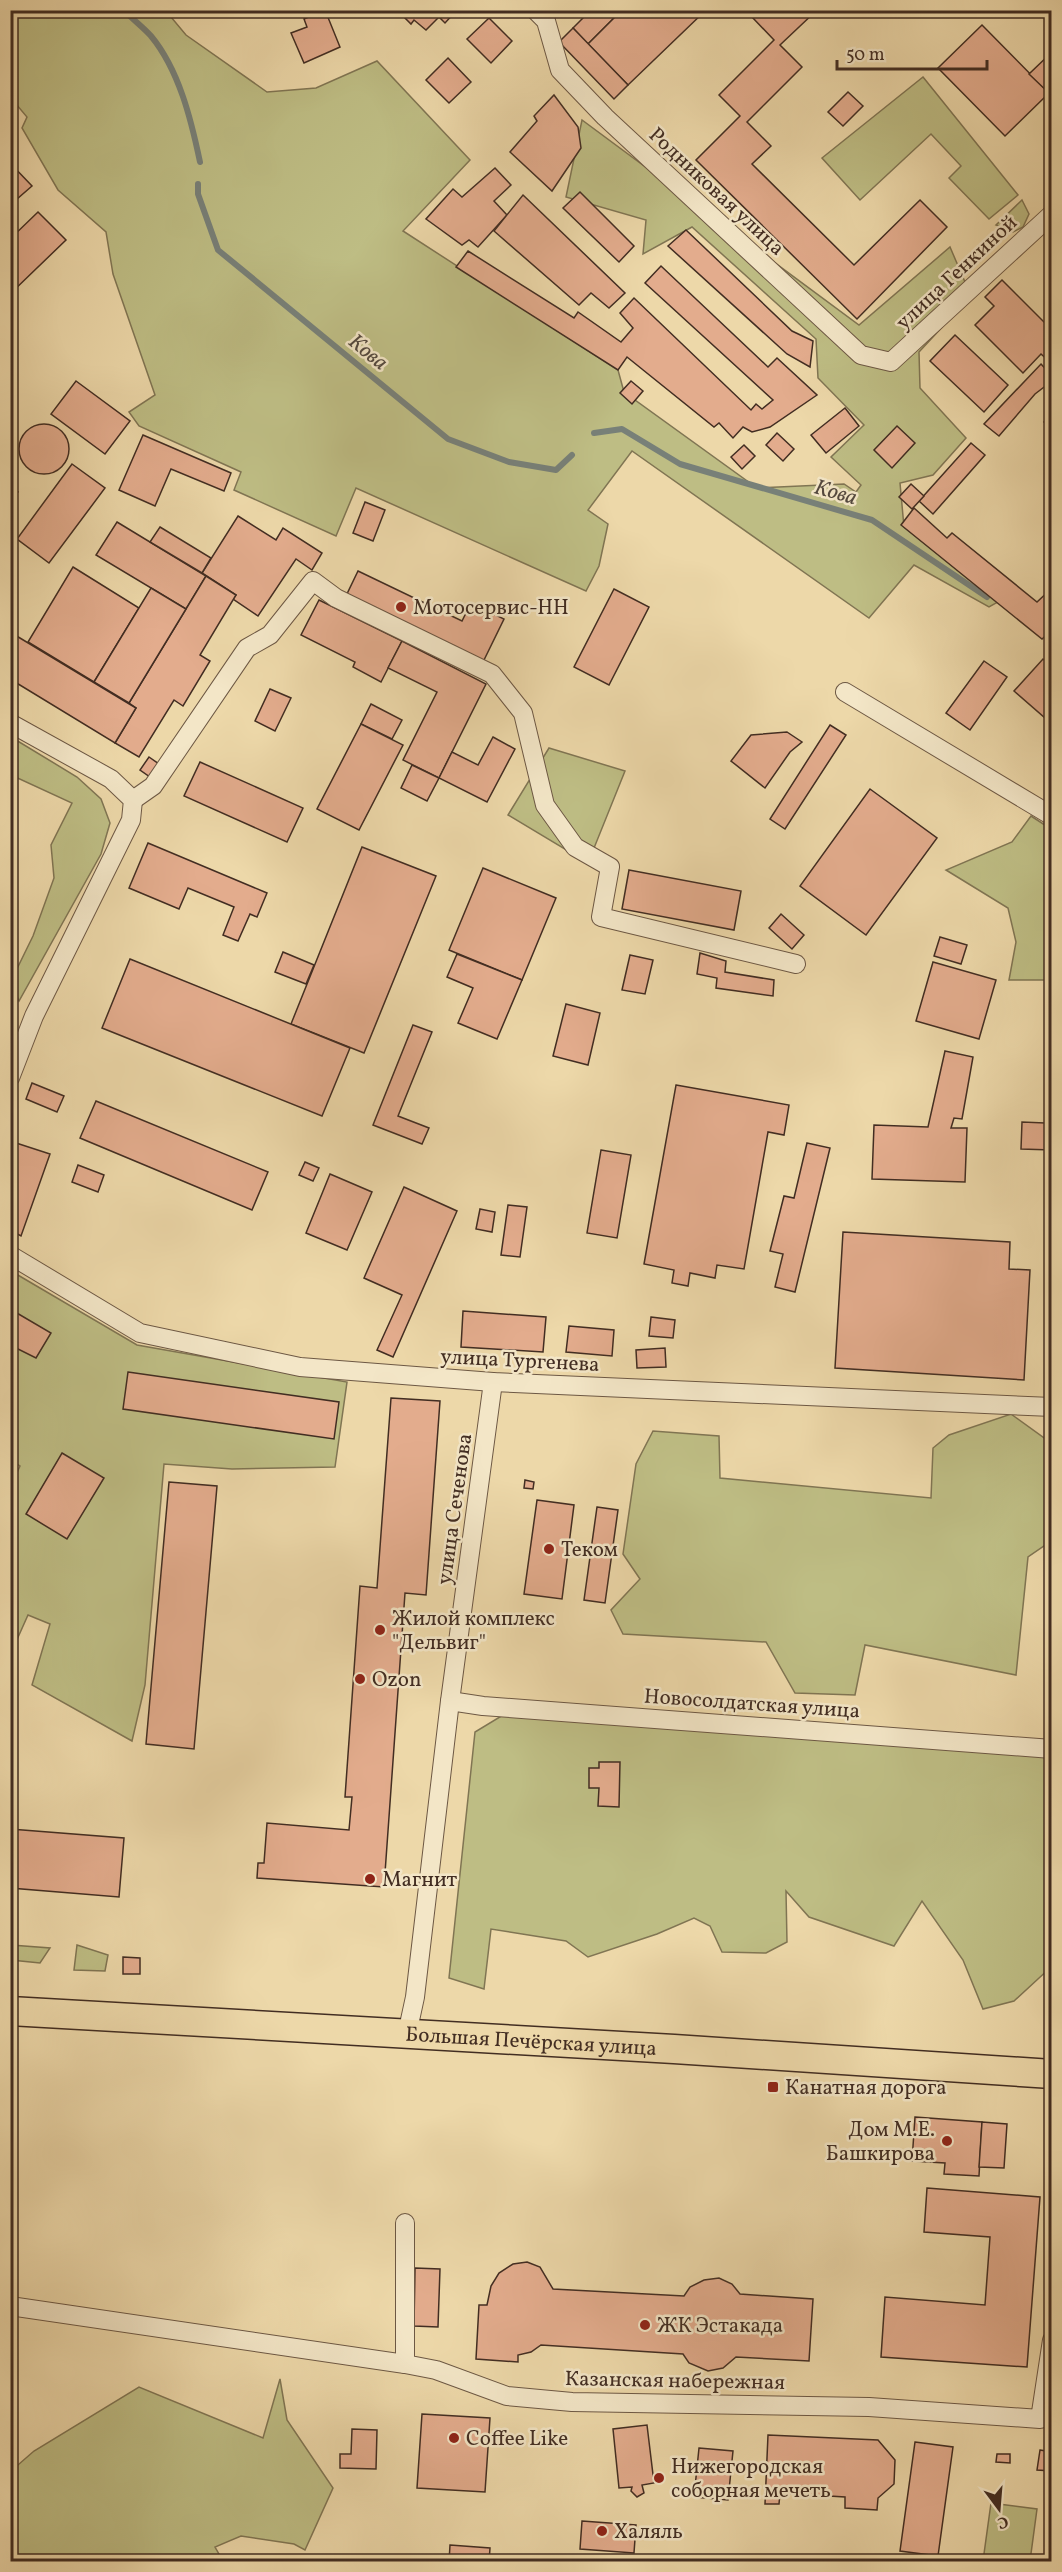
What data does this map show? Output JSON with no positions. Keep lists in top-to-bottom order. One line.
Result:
{"streets":{"main road":["Большая Печёрская улица"],"street":["Родниковая улица","улица Генкиной","улица Тургенева","улица Сеченова","Новосолдатская улица","Казанская набережная"]},"crossings":[["Родниковая улица","улица Генкиной"],["улица Тургенева","улица Сеченова"],["улица Сеченова","Новосолдатская улица"],["улица Сеченова","Большая Печёрская улица"]],"water":["Кова"],"places":{"other":["Мотосервис-НН","Теком","Жилой комплекс \"Дельвиг\"","Ozon","Магнит","Дом М.Е. Башкирова","ЖК Эстакада","Coffee Like","Нижегородская соборная мечеть","Халяль"],"transit":["Канатная дорога"]},"scale_bar":"50 m","north":"bottom"}
